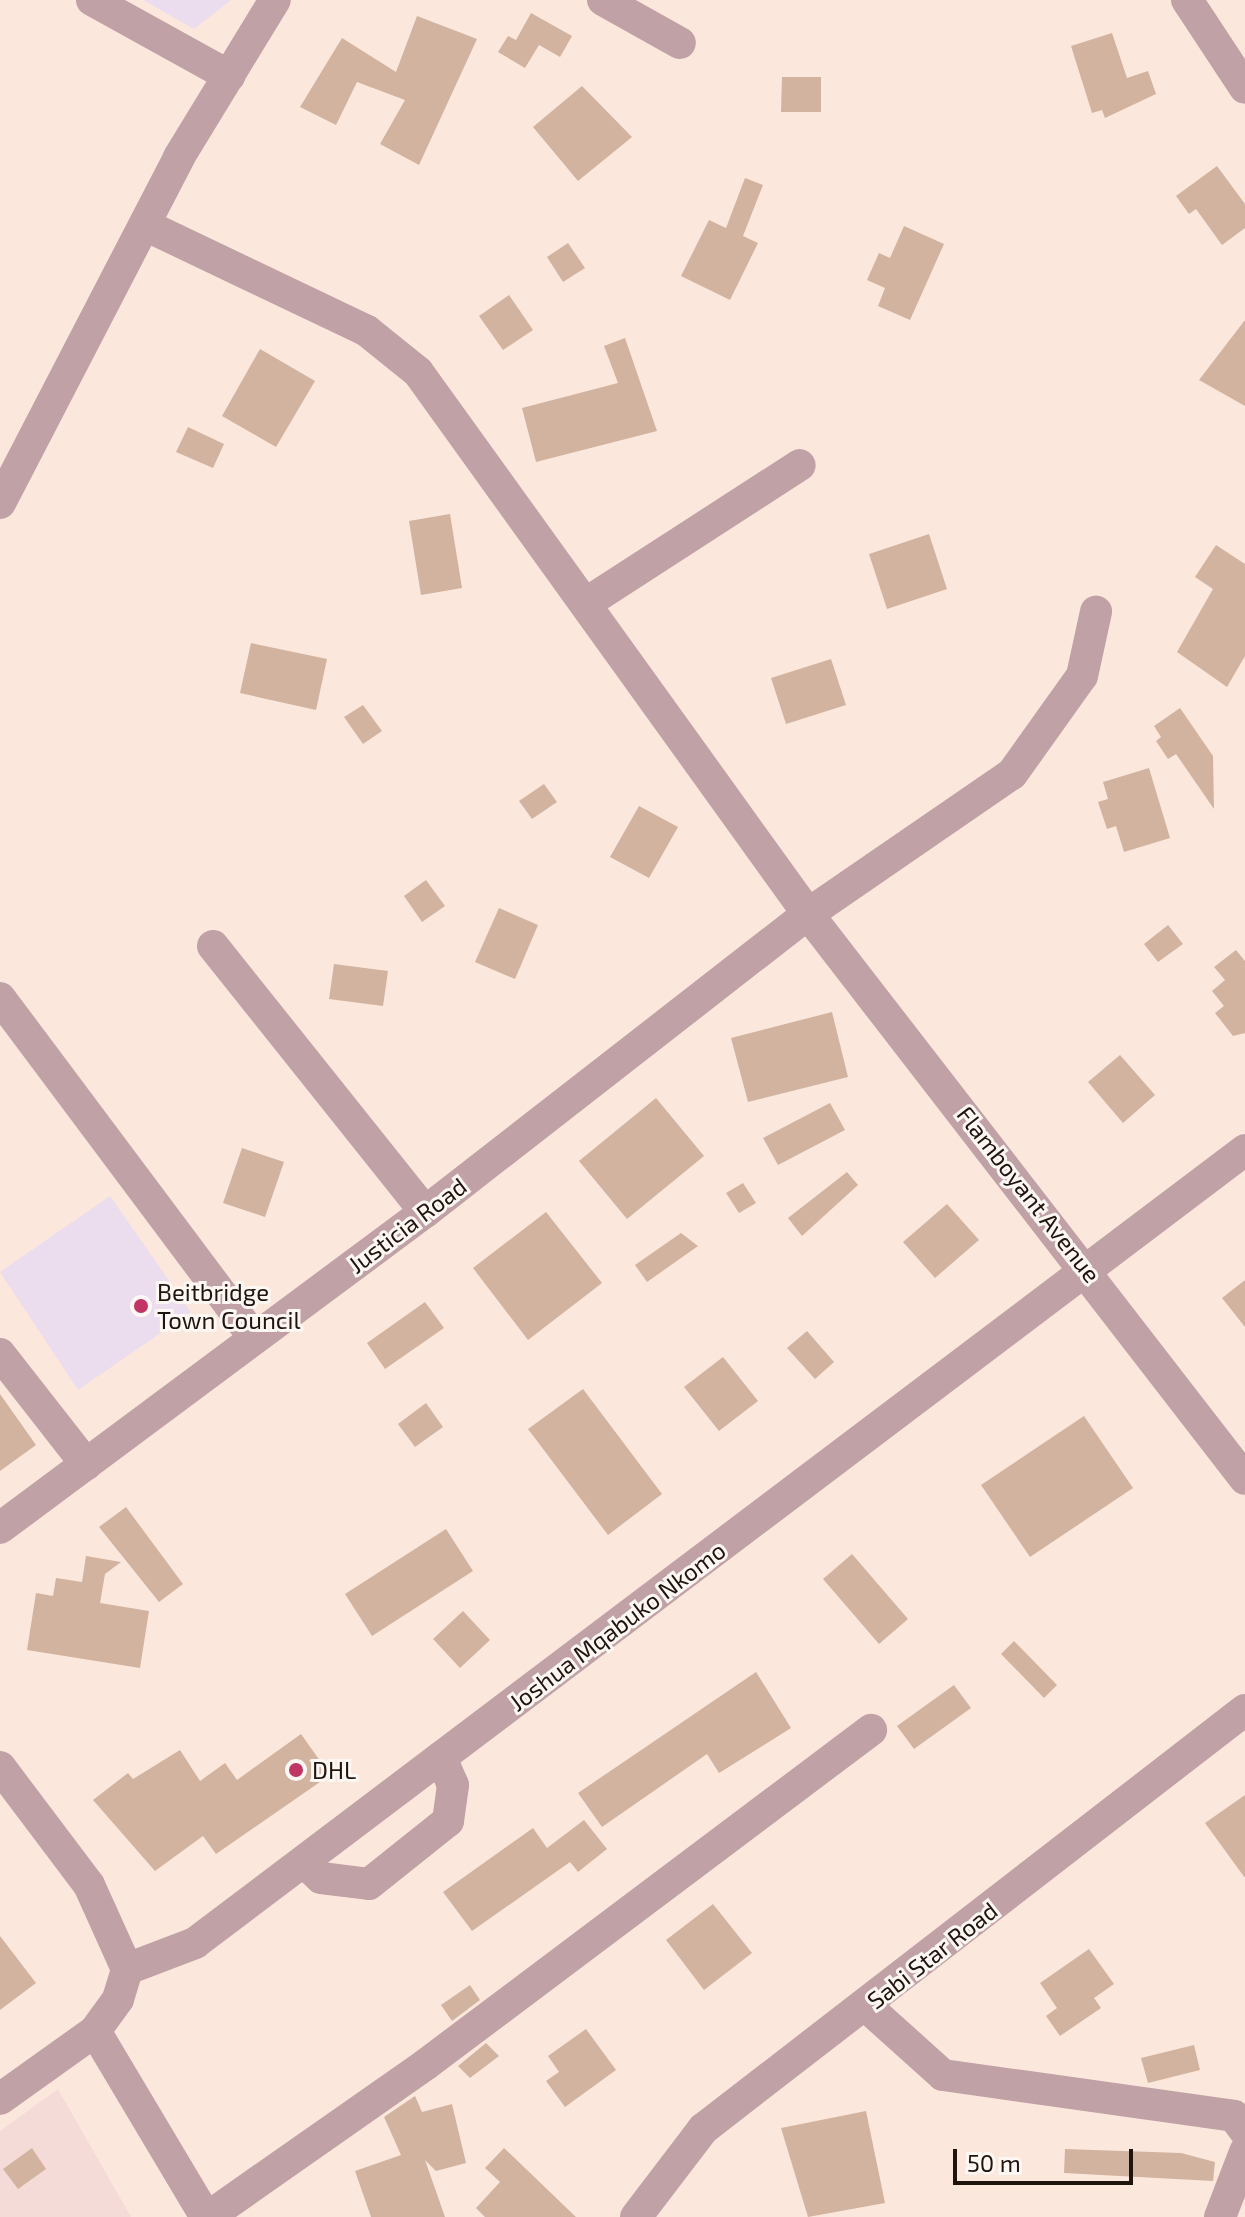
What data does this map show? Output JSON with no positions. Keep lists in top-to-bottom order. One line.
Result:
{"streets":{"street":["Flamboyant Avenue","Justicia Road","Joshua Mqabuko Nkomo","Sabi Star Road"]},"crossings":[["Flamboyant Avenue","Justicia Road"],["Flamboyant Avenue","Joshua Mqabuko Nkomo"]],"places":["Beitbridge Town Council","DHL"],"scale_bar":"50 m"}
